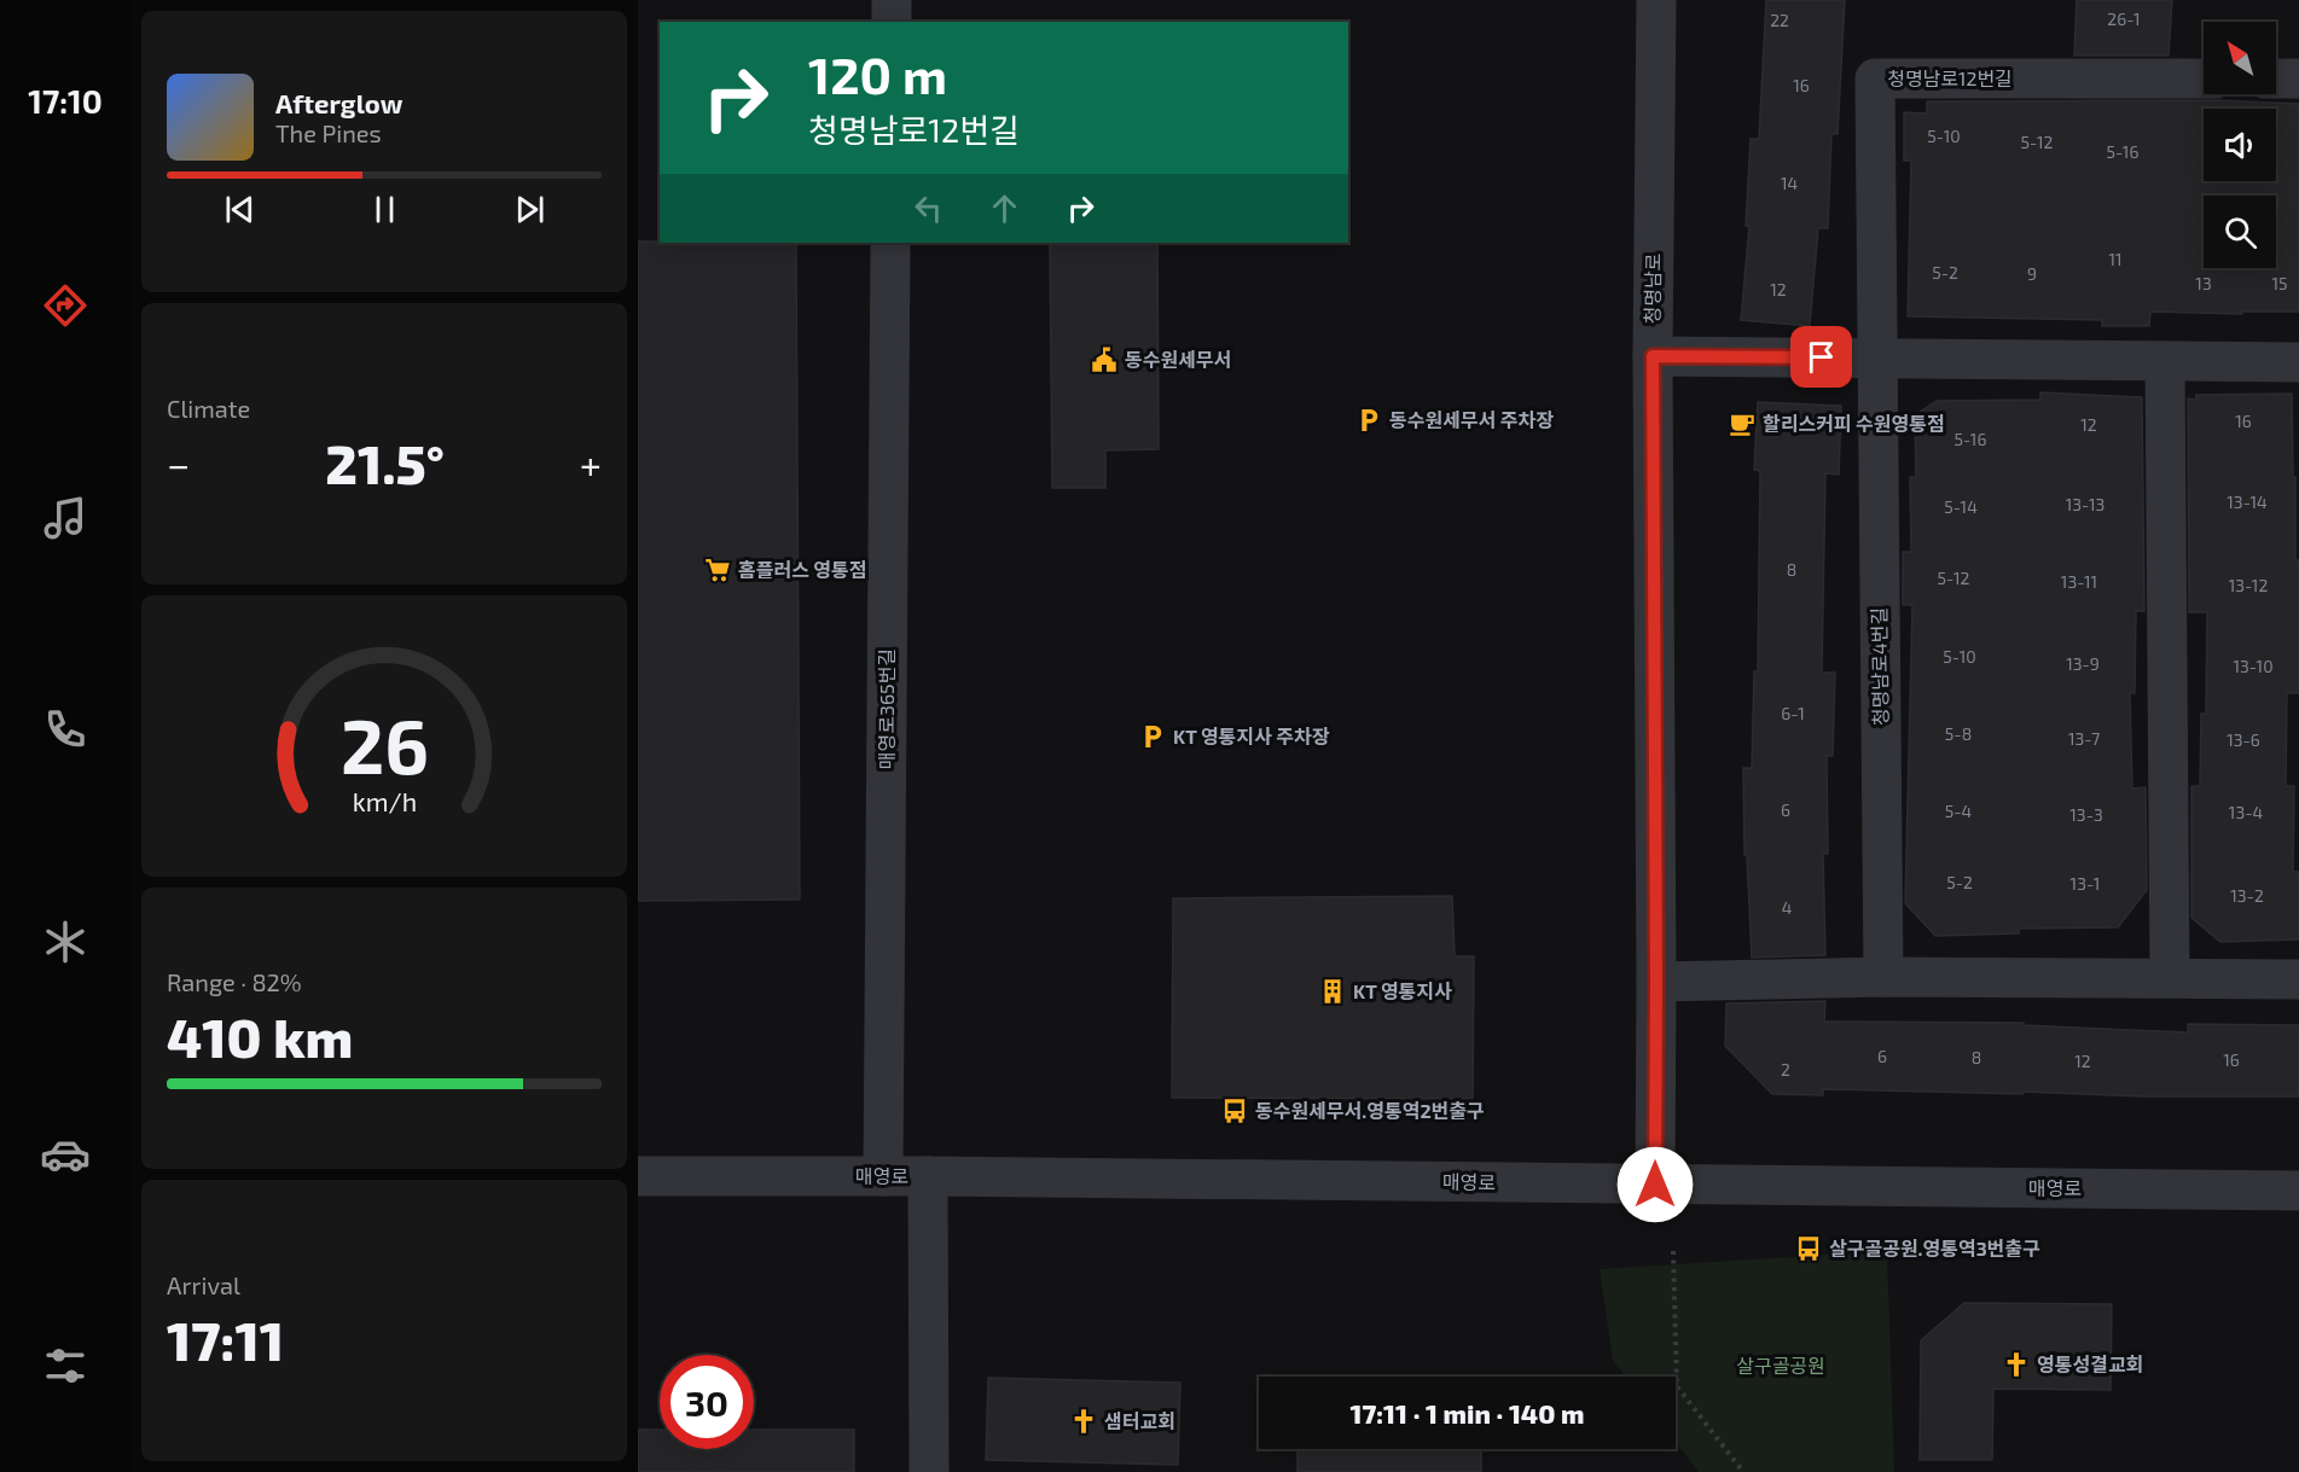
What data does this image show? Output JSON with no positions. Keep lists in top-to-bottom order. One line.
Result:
{"streets":{"street":["청명남로12번길","청명남로","청명남로4번길","매영로365번길","매영로"]},"crossings":[["청명남로12번길","청명남로4번길"],["청명남로","매영로"],["매영로365번길","매영로"]],"parks":["살구골공원"],"places":{"public building":["동수원세무서"],"parking":["동수원세무서 주차장","KT 영통지사 주차장"],"cafe":["할리스커피 수원영통점"],"supermarket":["홈플러스 영통점"],"building":["KT 영통지사"],"bus stop":["동수원세무서.영통역2번출구","살구골공원.영통역3번출구"],"church":["영통성결교회","샘터교회"]},"house_numbers":["26-1","22","16","5-10","5-12","5-16","14","11","5-2","9","13","15","12","16","12","5-16","13-14","13-13","5-14","8","5-12","13-11","13-12","5-10","13-9","13-10","6-1","5-8","13-7","13-6","6","5-4","13-4","13-3","5-2","13-1","13-2","4","6","8","16","12","2"],"north":"top left","page":{"tabs":"17:10","turn":["120 m","청명남로12번길"],"song":["Afterglow","The Pines"],"tile":["Climate",["Range · 82%","410 km"],["Arrival","17:11"]],"heat":["−","21.5°","+"],"limit":"30","trip":"17:11 · 1 min · 140 m","gauge":["26","km/h"]}}
